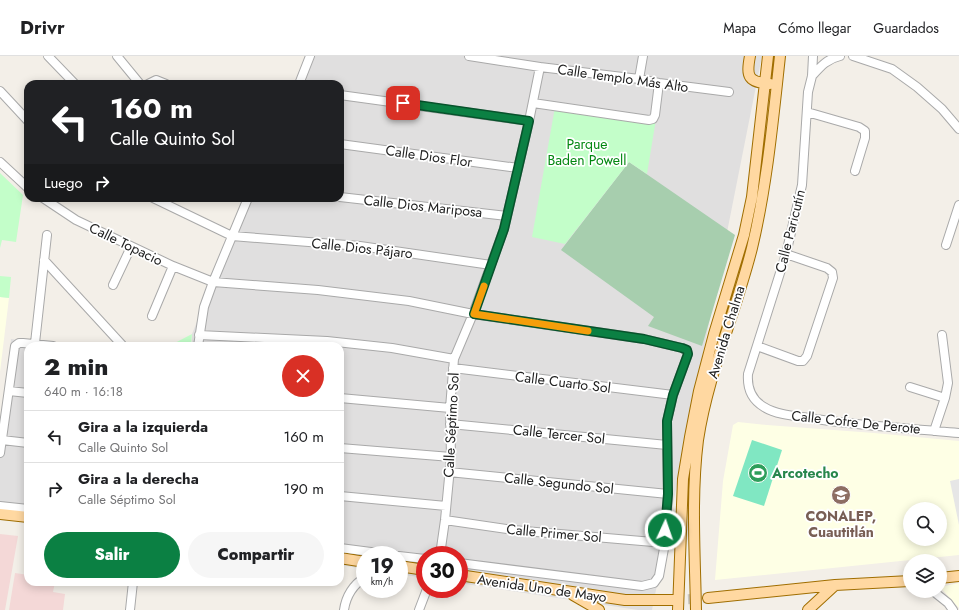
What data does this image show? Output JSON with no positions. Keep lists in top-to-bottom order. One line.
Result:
{"streets":{"main road":["Avenida Chalma","Avenida Uno de Mayo"],"street":["Calle Templo Más Alto","Calle Dios Flor","Calle Dios Mariposa","Calle Paricutín","Calle Topacio","Calle Dios Pájaro","Calle Cuarto Sol","Calle Cofre De Perote","Calle Séptimo Sol","Calle Tercer Sol","Calle Segundo Sol","Calle Primer Sol"]},"crossings":[["Calle Templo Más Alto","Calle Séptimo Sol"],["Calle Dios Flor","Calle Séptimo Sol"],["Calle Dios Mariposa","Calle Séptimo Sol"],["Calle Paricutín","Calle Cofre De Perote"],["Calle Topacio","Calle Cuarto Sol"],["Calle Topacio","Calle Séptimo Sol"],["Calle Dios Pájaro","Calle Séptimo Sol"],["Calle Cuarto Sol","Calle Séptimo Sol"],["Calle Séptimo Sol","Calle Tercer Sol"],["Calle Séptimo Sol","Calle Segundo Sol"],["Calle Séptimo Sol","Calle Primer Sol"]],"parks":["Parque Baden Powell"],"places":{"sports":["Arcotecho"],"school or university":["CONALEP, Cuautitlán"]},"page":{"header":"Drivr","nav":["Mapa","Cómo llegar","Guardados"],"turn":["160 m","Calle Quinto Sol"],"then":"Luego","heading":["2 min","640 m · 16:18"],"list":[{"name":"Gira a la izquierda","note":"Calle Quinto Sol","value":"160 m"},{"name":"Gira a la derecha","note":"Calle Séptimo Sol","value":"190 m"}],"buttons":["Salir","Compartir"],"speed":"19 km/h","limit":"30"}}
